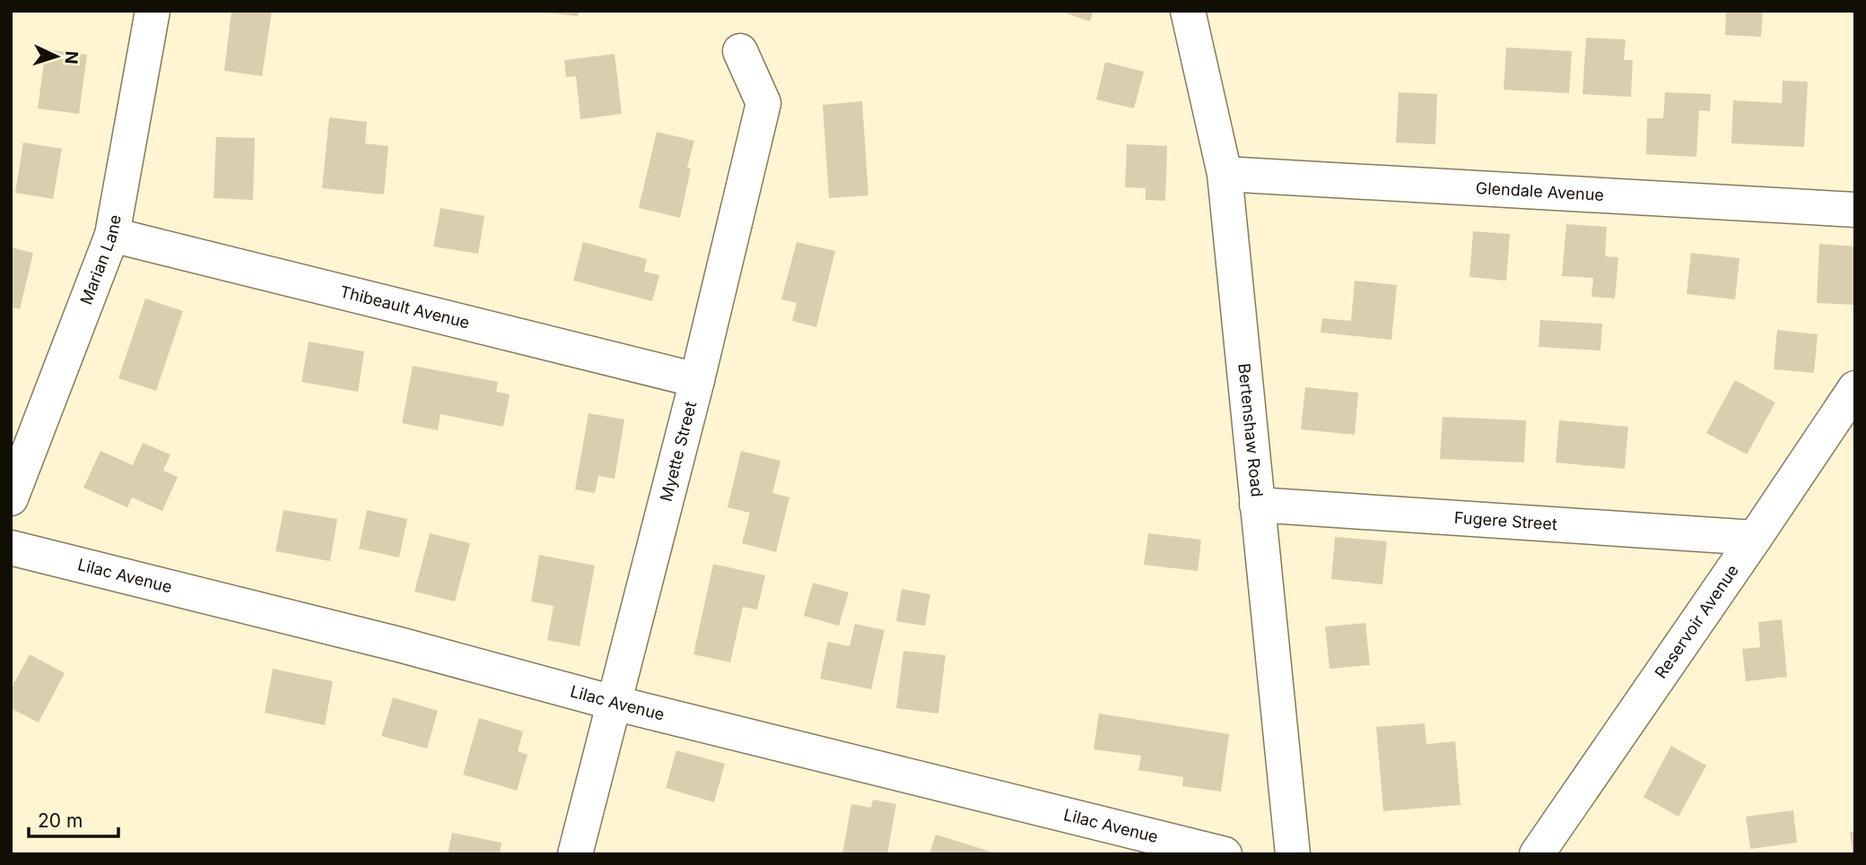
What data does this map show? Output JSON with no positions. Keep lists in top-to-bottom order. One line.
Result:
{"streets":{"street":["Glendale Avenue","Marian Lane","Thibeault Avenue","Bertenshaw Road","Myette Street","Fugere Street","Lilac Avenue","Reservoir Avenue"]},"crossings":[["Glendale Avenue","Bertenshaw Road"],["Marian Lane","Thibeault Avenue"],["Thibeault Avenue","Myette Street"],["Bertenshaw Road","Fugere Street"],["Myette Street","Lilac Avenue"],["Fugere Street","Reservoir Avenue"]],"scale_bar":"20 m","north":"right"}
